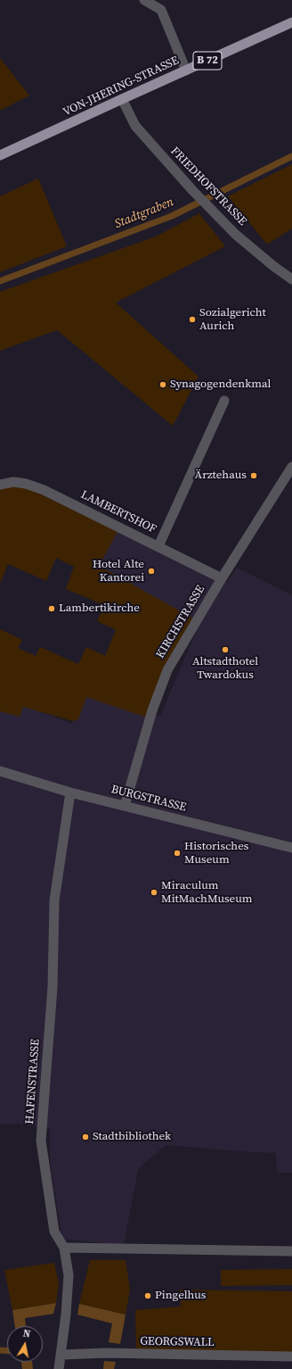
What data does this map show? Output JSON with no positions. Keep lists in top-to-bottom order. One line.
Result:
{"streets":{"main road":["B 72","VON-JHERING-STRASSE"],"street":["FRIEDHOFSTRASSE","LAMBERTSHOF","KIRCHSTRASSE","BURGSTRASSE","HAFENSTRASSE","GEORGSWALL"]},"crossings":[["VON-JHERING-STRASSE","FRIEDHOFSTRASSE"],["LAMBERTSHOF","KIRCHSTRASSE"],["KIRCHSTRASSE","BURGSTRASSE"],["BURGSTRASSE","HAFENSTRASSE"],["HAFENSTRASSE","GEORGSWALL"]],"water":["Stadtgraben"],"places":["Sozialgericht Aurich","Synagogendenkmal","Ärztehaus","Hotel Alte Kantorei","Lambertikirche","Altstadthotel Twardokus","Historisches Museum","Miraculum MitMachMuseum","Stadtbibliothek","Pingelhus"],"north":"top"}
